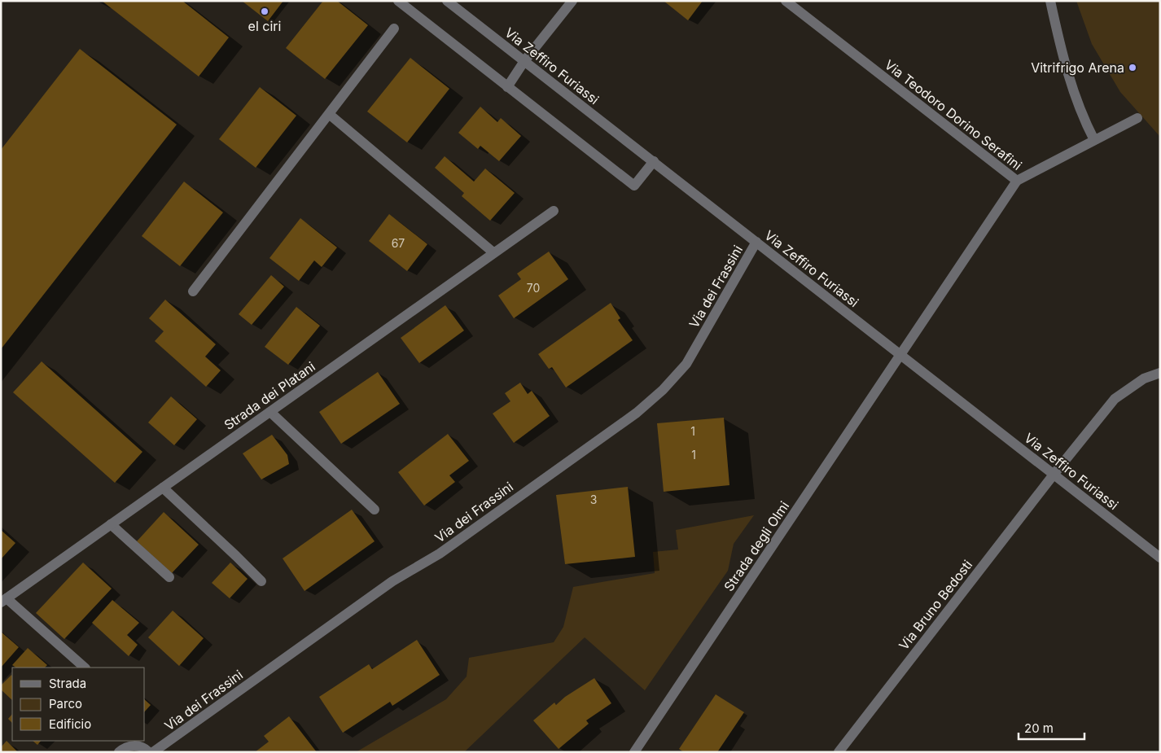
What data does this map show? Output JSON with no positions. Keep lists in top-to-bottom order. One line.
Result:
{"streets":{"street":["Via Zeffiro Furiassi","Via Teodoro Dorino Serafini","Via dei Frassini","Strada dei Platani","Strada degli Olmi","Via Bruno Bedosti"]},"crossings":[["Via Zeffiro Furiassi","Via Teodoro Dorino Serafini"],["Via Zeffiro Furiassi","Via dei Frassini"],["Via Zeffiro Furiassi","Strada degli Olmi"],["Via Zeffiro Furiassi","Via Bruno Bedosti"],["Via Teodoro Dorino Serafini","Strada degli Olmi"]],"places":["el ciri","Vitrifrigo Arena"],"house_numbers":["67","70","1","1","3"],"legend":["Strada","Parco","Edificio"],"scale_bar":"20 m"}
